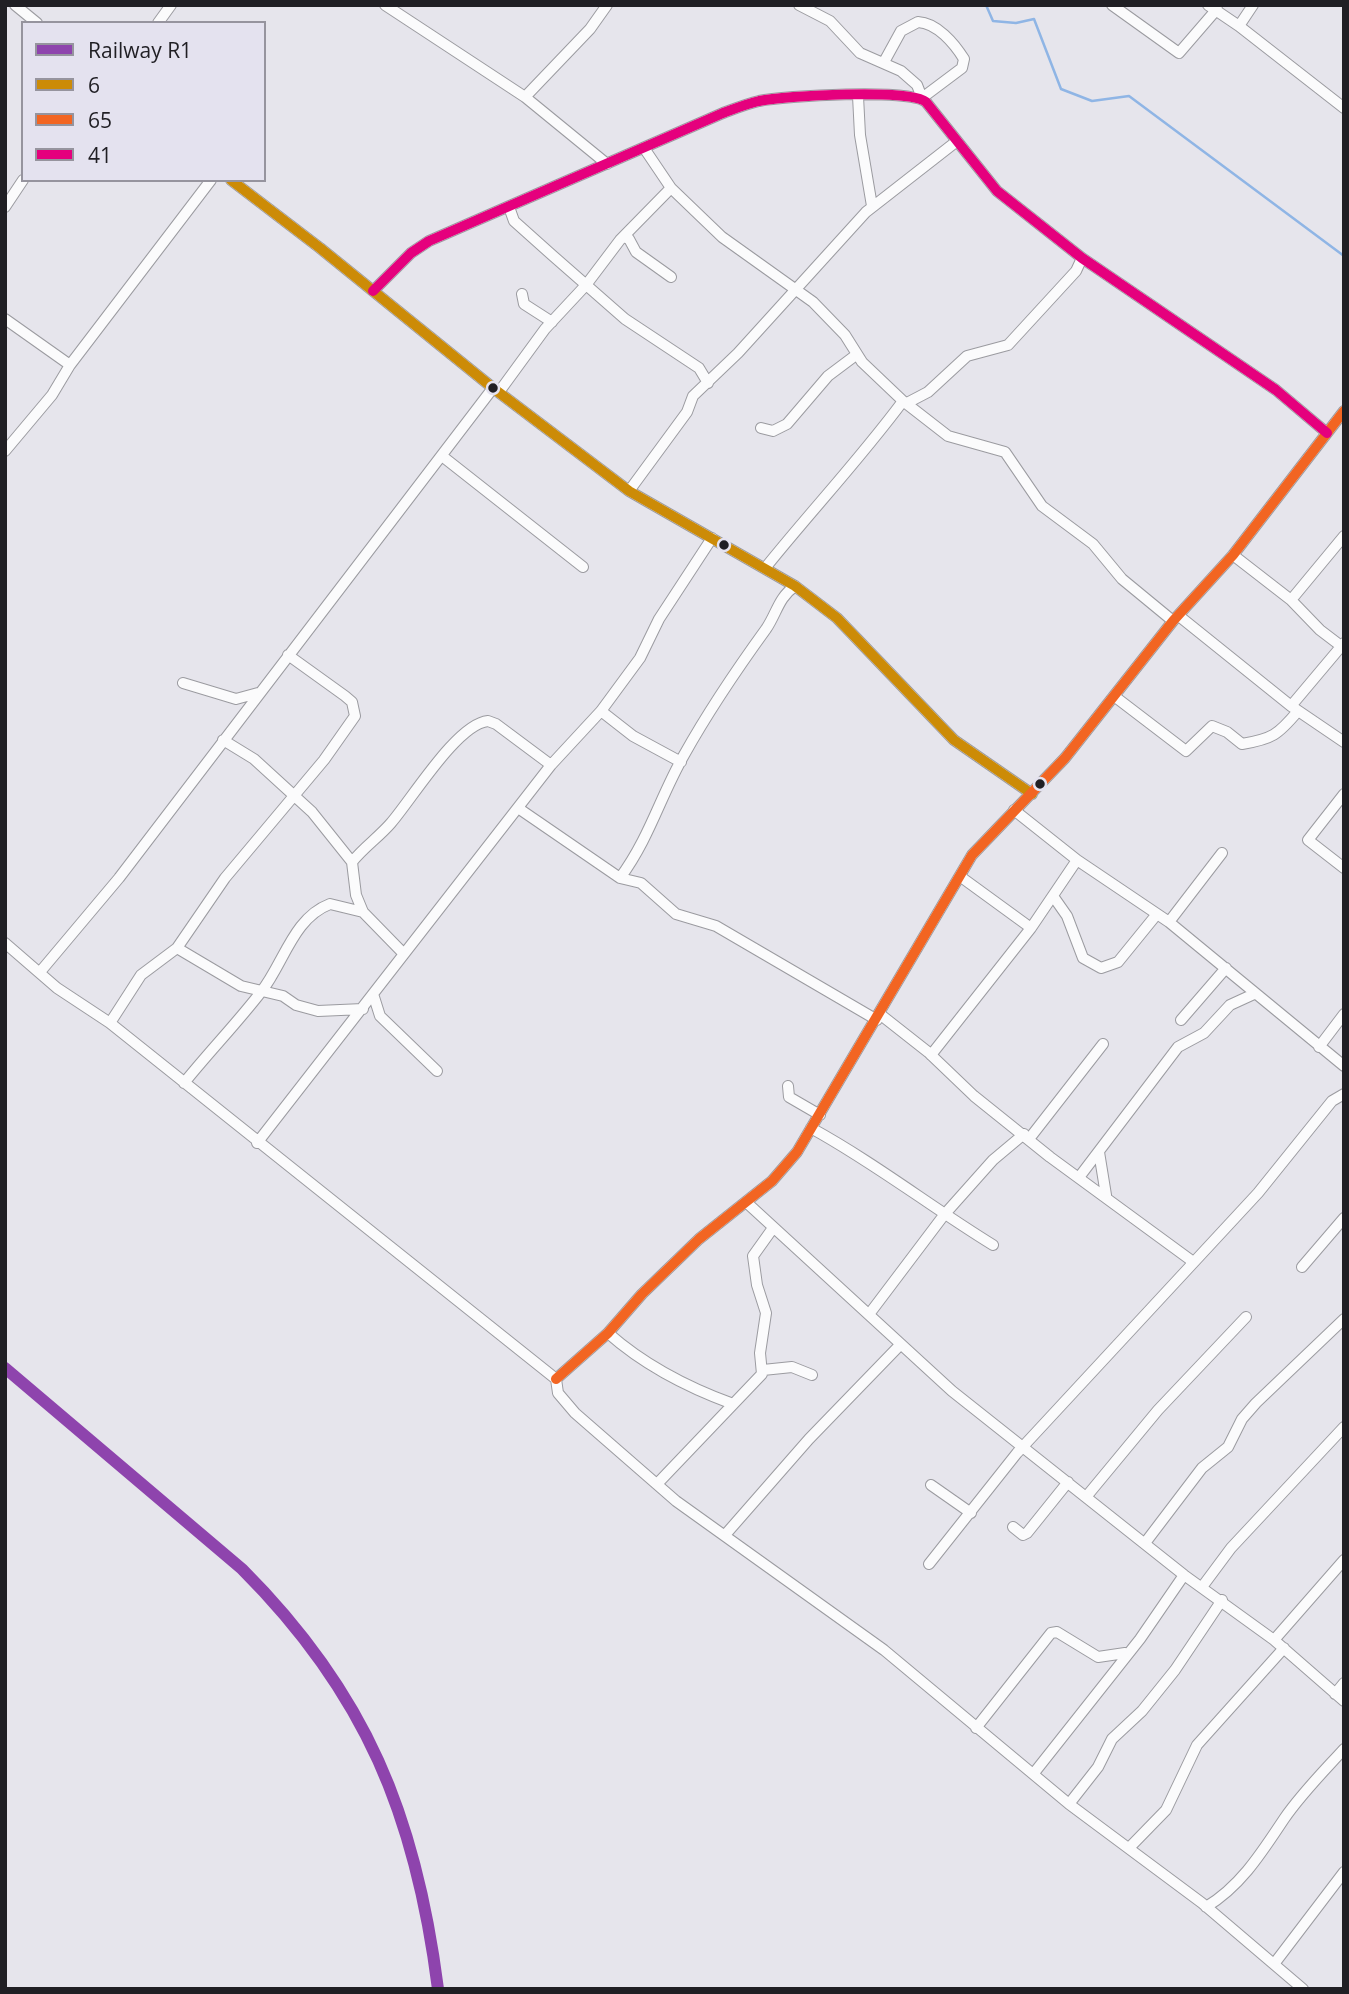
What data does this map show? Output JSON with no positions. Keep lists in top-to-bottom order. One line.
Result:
{"lines":["transit line 41","transit line 6","transit line 65","rail line R1"],"legend":["Railway R1","6","65","41"]}
